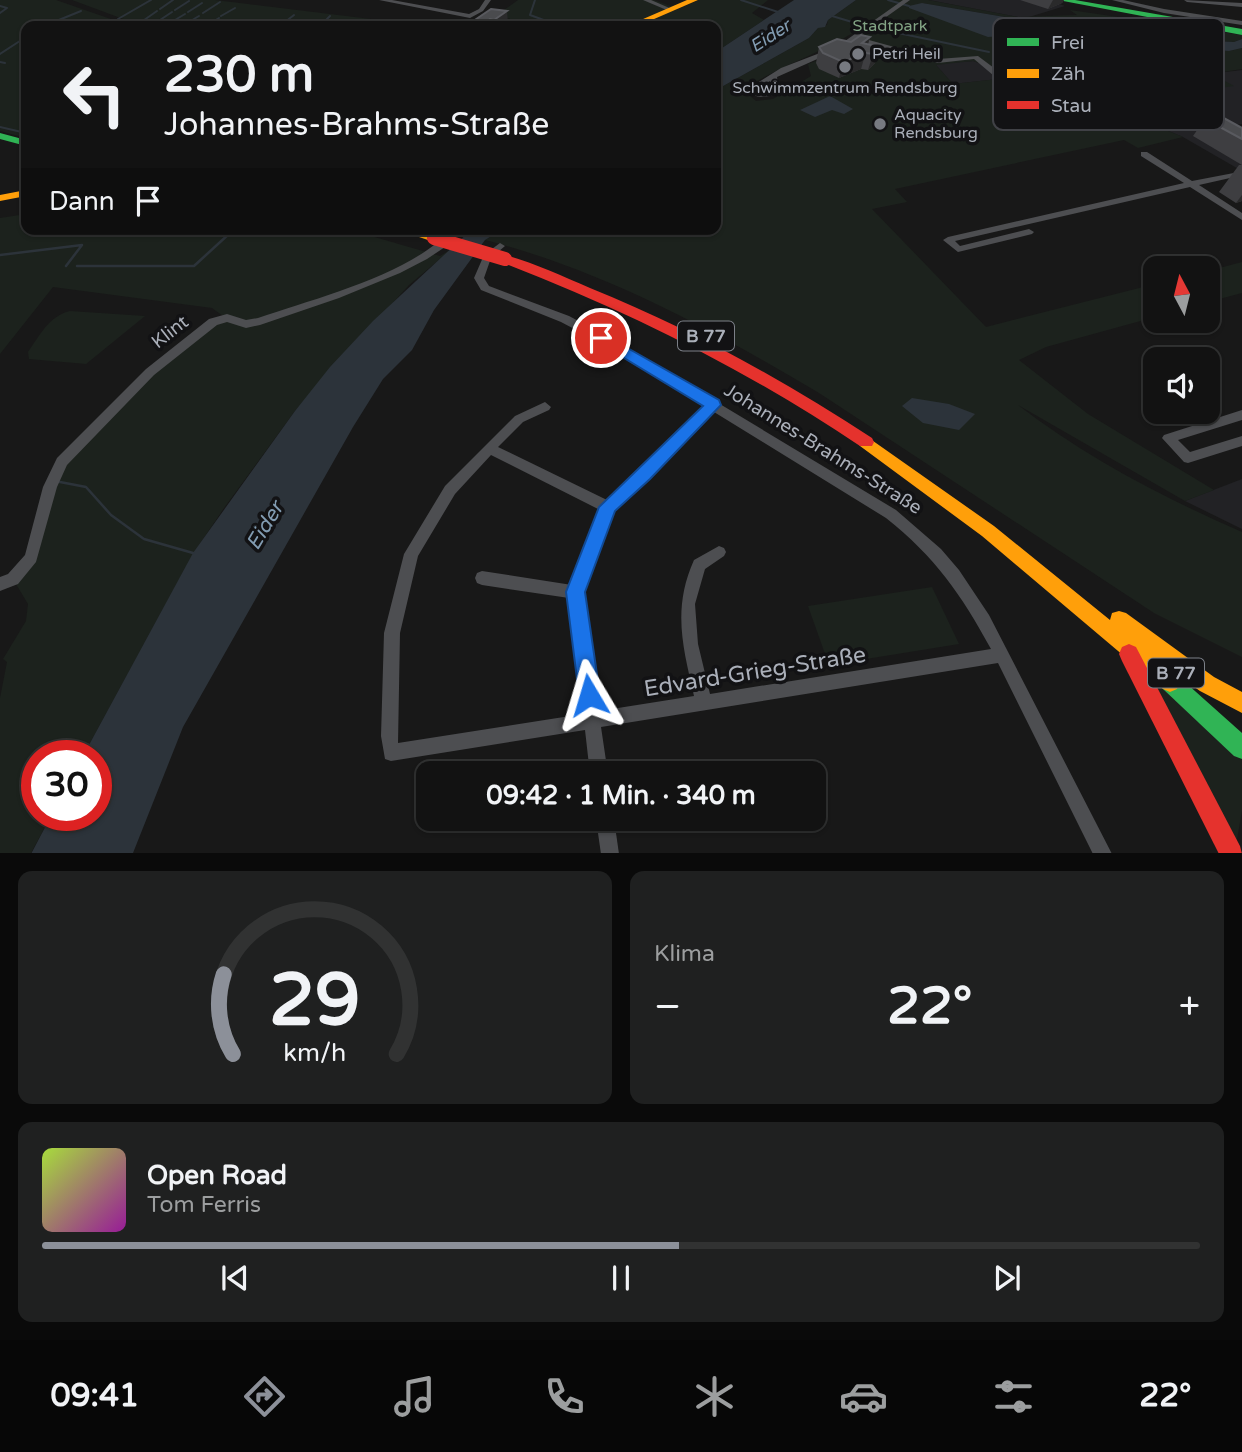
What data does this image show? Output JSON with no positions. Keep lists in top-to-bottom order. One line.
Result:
{"streets":{"main road":["B 77"],"street":["Klint","Johannes-Brahms-Straße","Edvard-Grieg-Straße"]},"crossings":[["B 77","Johannes-Brahms-Straße"],["Johannes-Brahms-Straße","Edvard-Grieg-Straße"]],"water":["Eider"],"parks":["Stadtpark"],"places":["Petri Heil","Schwimmzentrum Rendsburg","Aquacity Rendsburg"],"legend":["Frei","Zäh","Stau"],"north":"top","page":{"turn":["230 m","Johannes-Brahms-Straße"],"then":"Dann","limit":"30","trip":"09:42 · 1 Min. · 340 m","tile":"Klima","heat":["−","22°","+"],"song":["Open Road","Tom Ferris"],"tabs":["09:41","22°"],"gauge":["29","km/h"]}}
